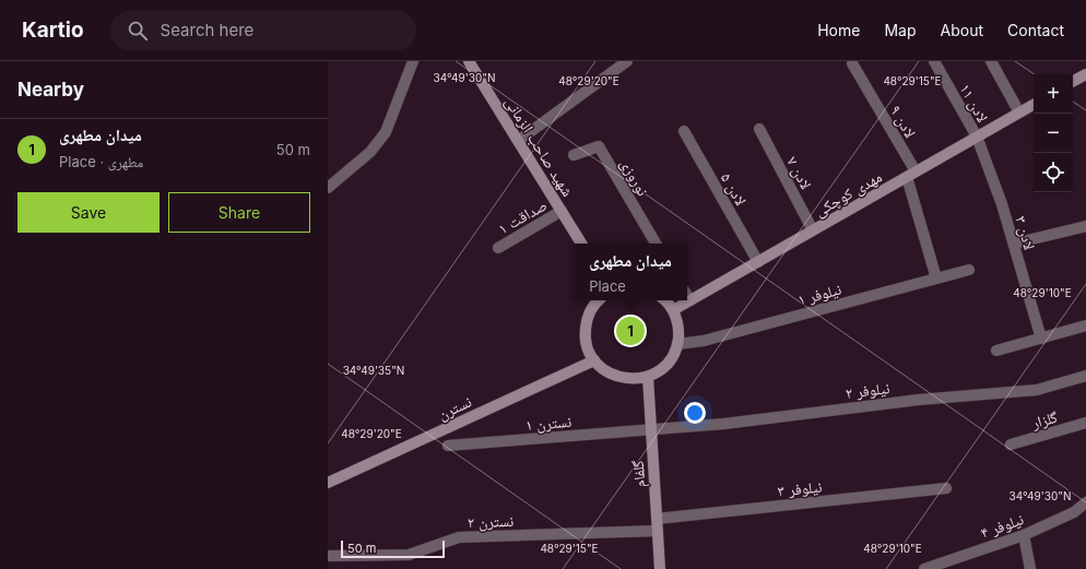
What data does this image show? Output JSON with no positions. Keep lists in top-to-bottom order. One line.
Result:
{"streets":{"street":["لادن ۱۱","لادن ۹","شهید صاحب الزمانی","لادن ۷","نوروزی","لادن ۵","مهدی کوچکی","صداقت ۱","لادن ۳","نیلوفر ۱","نیلوفر ۲","نسترن","گلزار","نسترن ۱","گلفام","نیلوفر ۳","نسترن ۲","نیلوفر ۴"]},"crossings":[["لادن ۱۱","مهدی کوچکی"],["لادن ۱۱","لادن ۳"],["لادن ۹","مهدی کوچکی"],["لادن ۹","نیلوفر ۱"],["شهید صاحب الزمانی","صداقت ۱"],["لادن ۷","مهدی کوچکی"],["لادن ۵","مهدی کوچکی"],["مهدی کوچکی","لادن ۳"],["نیلوفر ۲","نسترن ۱"],["نیلوفر ۲","گلفام"],["نسترن ۱","گلفام"],["گلفام","نیلوفر ۳"],["گلفام","نسترن ۲"]],"scale_bar":"50 m","page":{"header":"Kartio","search":"Search here","nav":["Home","Map","About","Contact"],"heading":"Nearby","map_buttons":["+","−"],"list":[{"mark":"1","name":"میدان مطهری","note":"Place · مطهری","value":"50 m"}],"buttons":["Save","Share"],"popup":["میدان مطهری","Place"],"pins":"1","scale":"50 m"},"coordinates":["34°49'30\"N","48°29'20\"E","48°29'15\"E","48°29'10\"E","34°49'35\"N"]}
